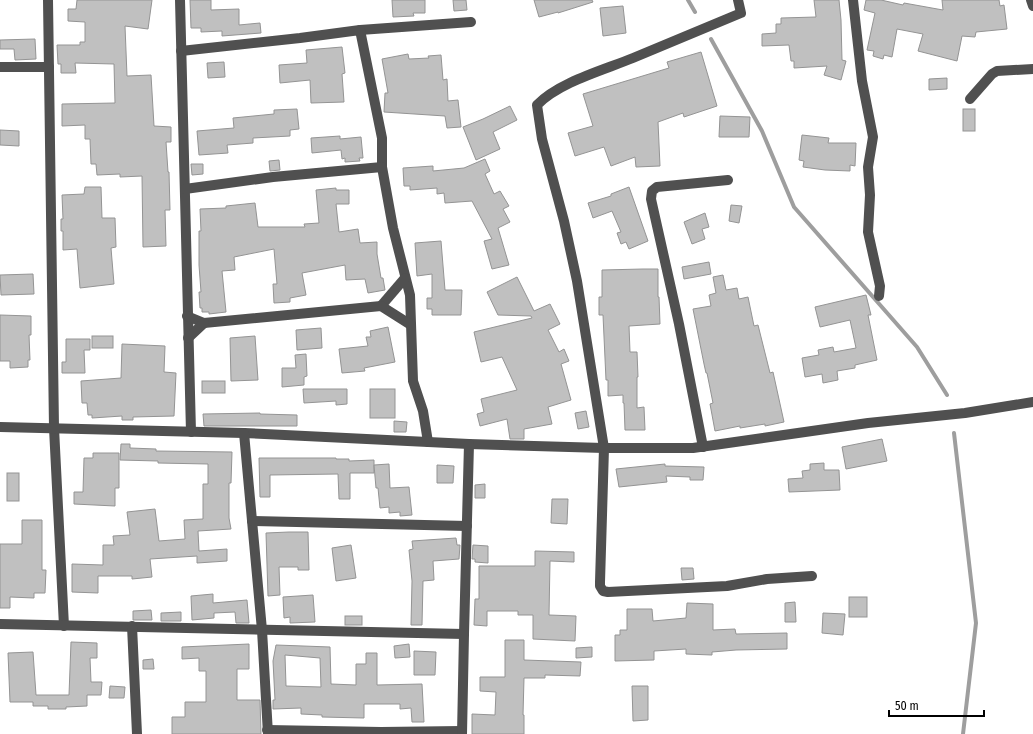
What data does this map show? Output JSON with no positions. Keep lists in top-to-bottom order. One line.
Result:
{"scale_bar":"50 m"}
